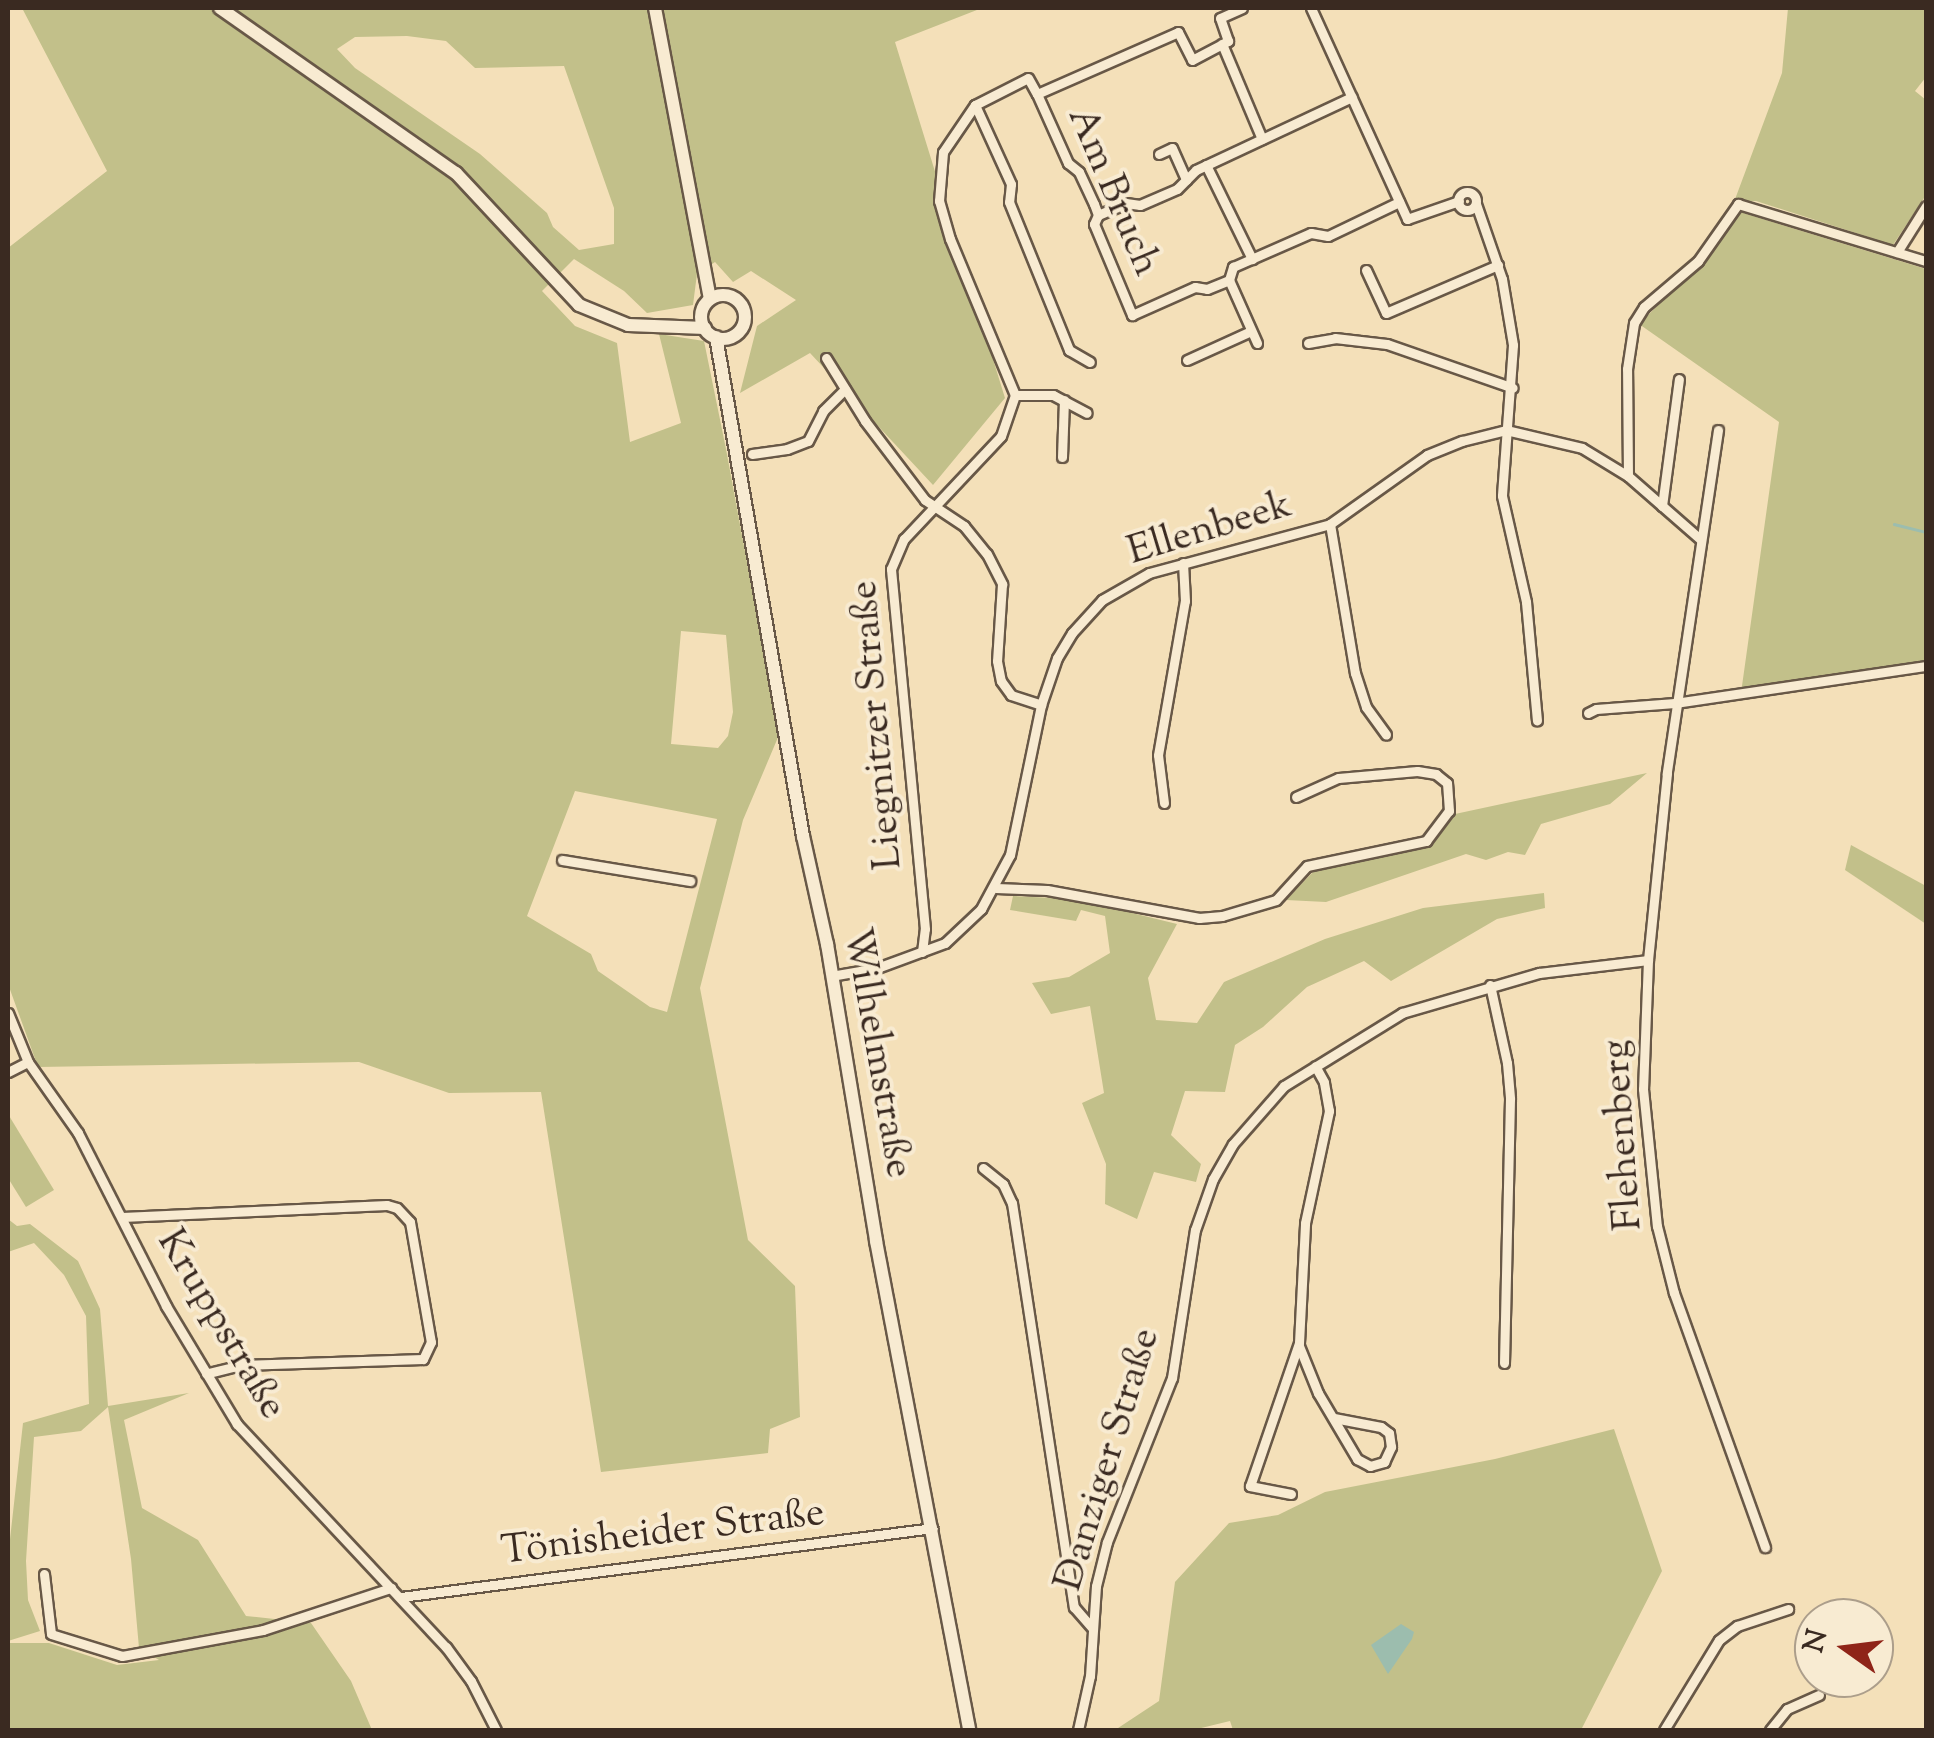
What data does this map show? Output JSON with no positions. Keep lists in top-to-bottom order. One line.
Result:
{"streets":{"main road":["Wilhelmstraße"],"street":["Am Bruch","Ellenbeek","Liegnitzer Straße","Flehenberg","Kruppstraße","Danziger Straße","Tönisheider Straße"]},"crossings":[["Ellenbeek","Liegnitzer Straße"],["Ellenbeek","Wilhelmstraße"],["Ellenbeek","Flehenberg"],["Wilhelmstraße","Tönisheider Straße"],["Flehenberg","Danziger Straße"],["Kruppstraße","Tönisheider Straße"]],"north":"left"}
